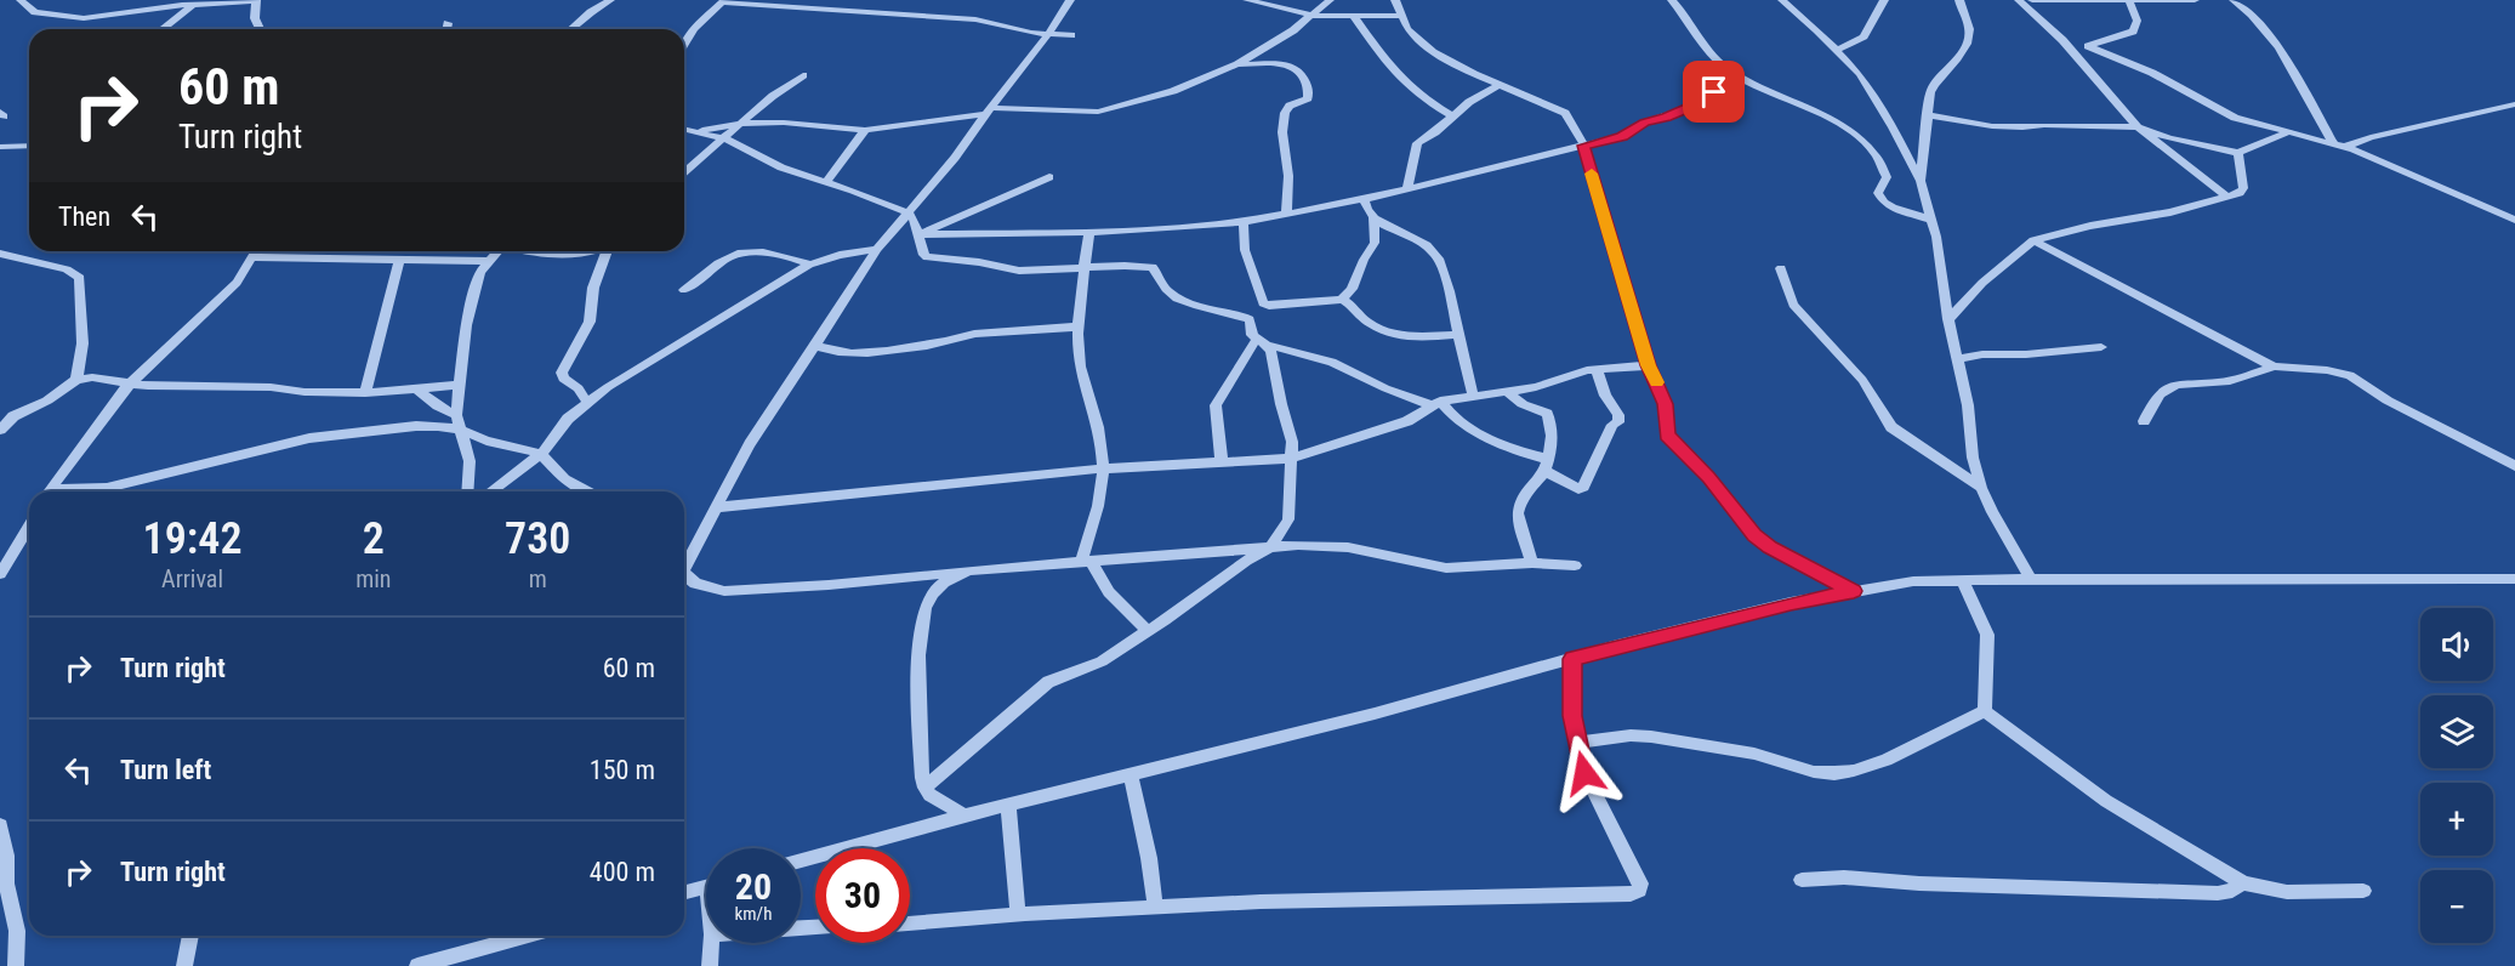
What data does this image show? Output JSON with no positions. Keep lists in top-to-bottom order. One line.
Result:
{"page":{"turn":["60 m","Turn right"],"then":"Then","eta":["19:42","Arrival","2","min","730","m"],"map_buttons":["+","−"],"list":[{"name":"Turn right","value":"60 m"},{"name":"Turn left","value":"150 m"},{"name":"Turn right","value":"400 m"}],"speed":"20 km/h","limit":"30"}}
